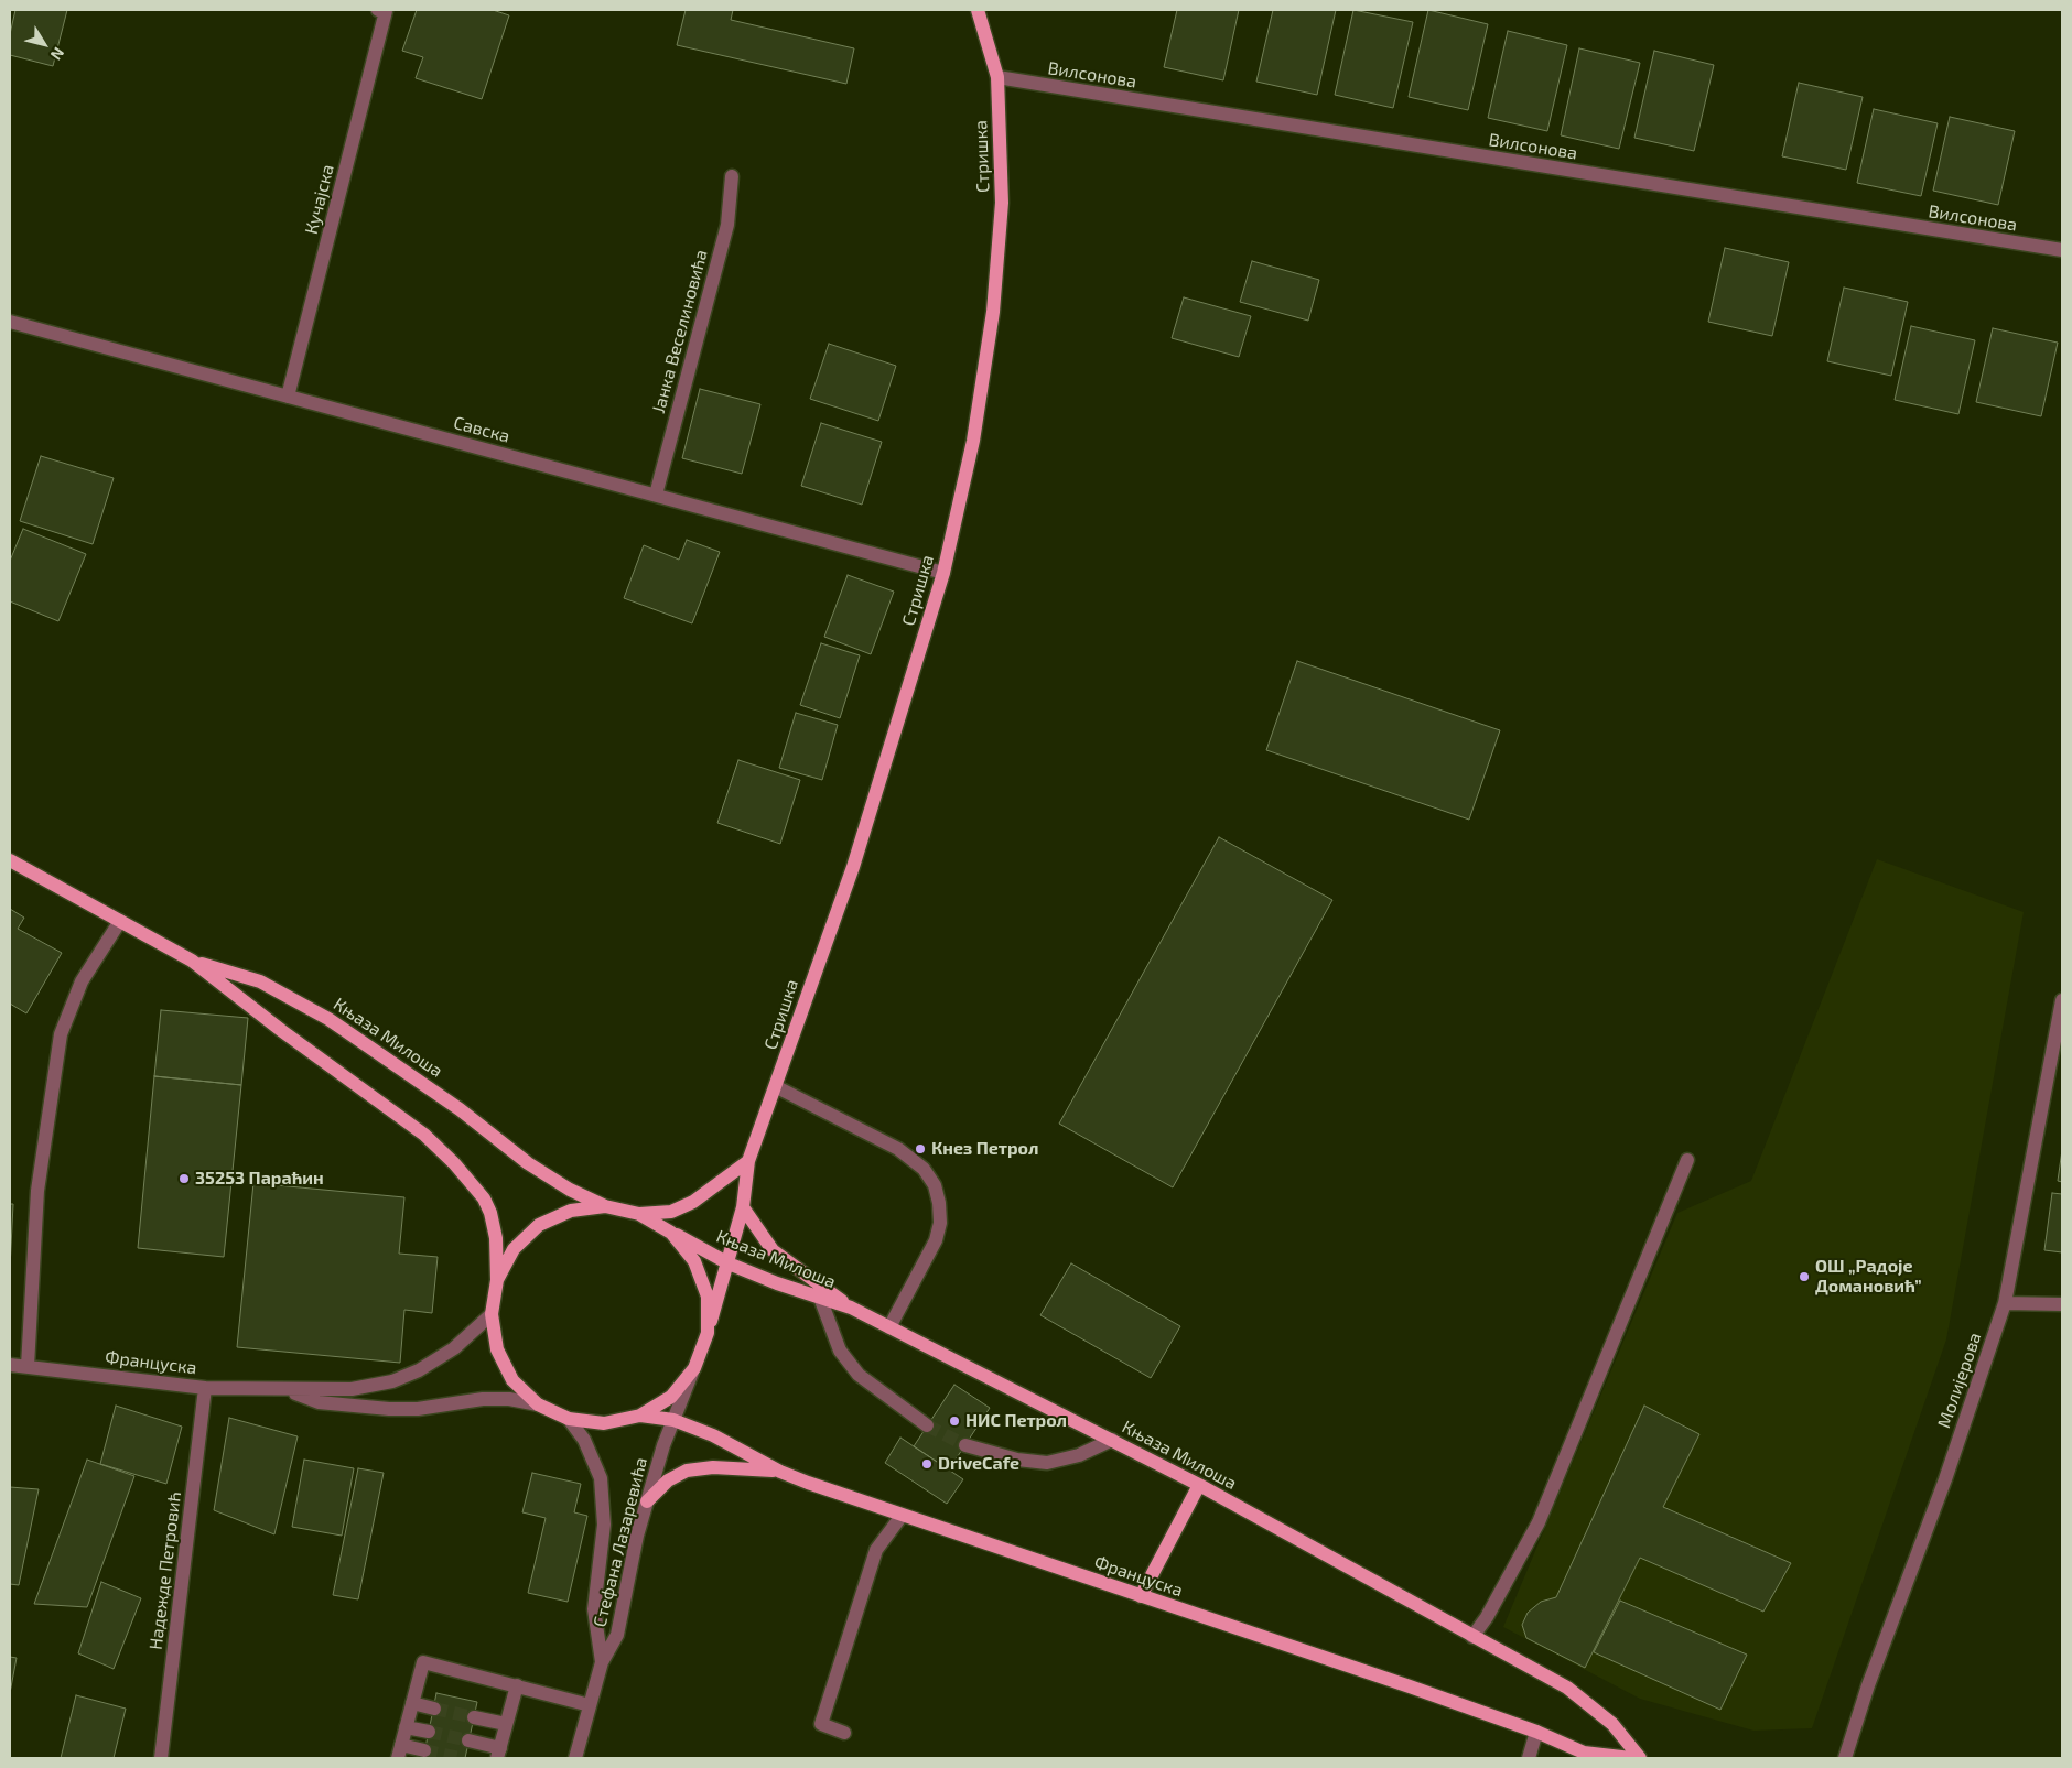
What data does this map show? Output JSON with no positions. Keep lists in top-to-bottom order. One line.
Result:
{"streets":{"main road":["Стришка","Књаза Милоша","Француска"],"street":["Вилсонова","Кучајска","Јанка Веселиновића","Савска","Молијерова","Стефана Лазаревића","Надежде Петровић"]},"crossings":[["Вилсонова","Стришка"],["Стришка","Савска"],["Стришка","Књаза Милоша"],["Стришка","Француска"],["Стришка","Стефана Лазаревића"],["Кучајска","Савска"],["Јанка Веселиновића","Савска"],["Француска","Стефана Лазаревића"],["Француска","Надежде Петровић"]],"places":["Кнез Петрол","35253 Параћин","ОШ „Радоје Домановић”","НИС Петрол","DriveCafe"],"north":"bottom right"}
